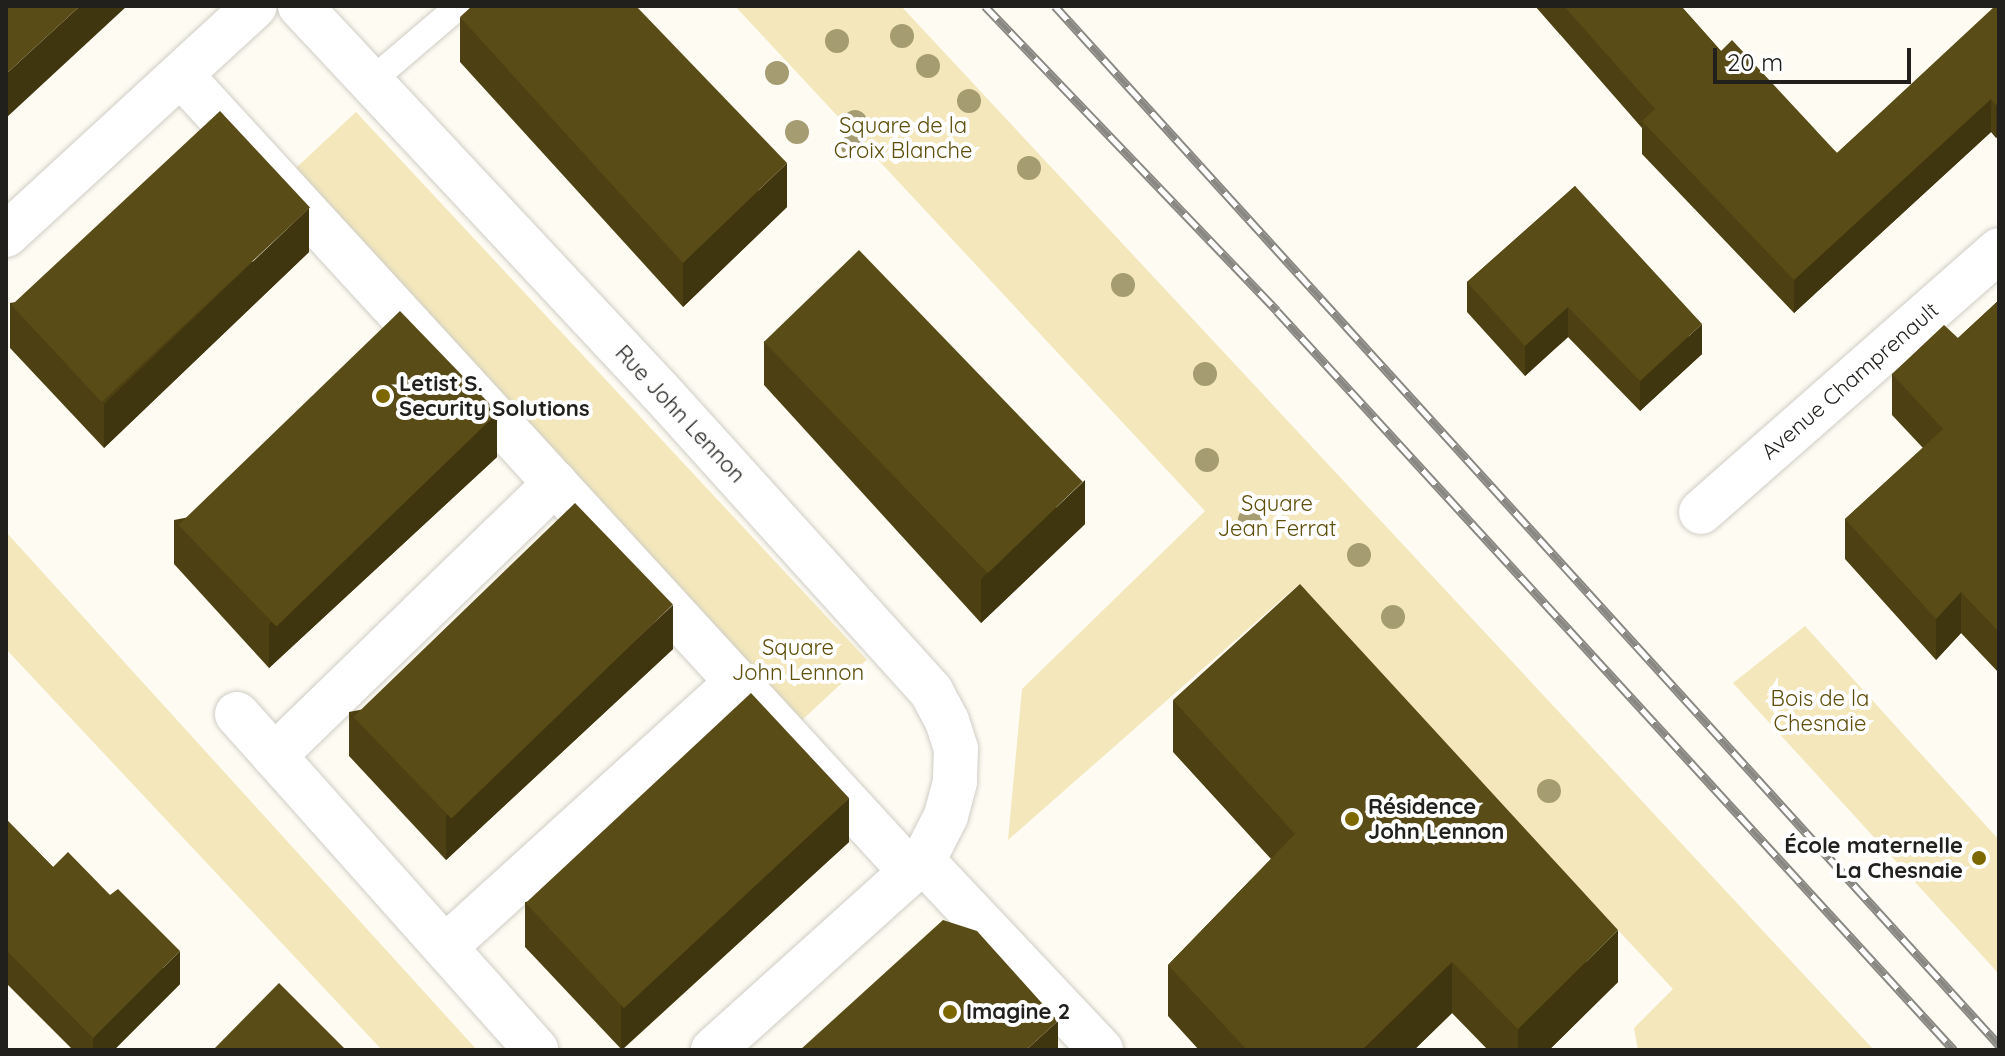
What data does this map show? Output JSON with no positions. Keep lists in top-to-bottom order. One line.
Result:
{"streets":{"street":["Avenue Champrenault","Rue John Lennon"]},"parks":["Square de la Croix Blanche","Square Jean Ferrat","Square John Lennon","Bois de la Chesnaie"],"places":["Letist S. Security Solutions","Résidence John Lennon","École maternelle La Chesnaie","Imagine 2"],"scale_bar":"20 m"}
